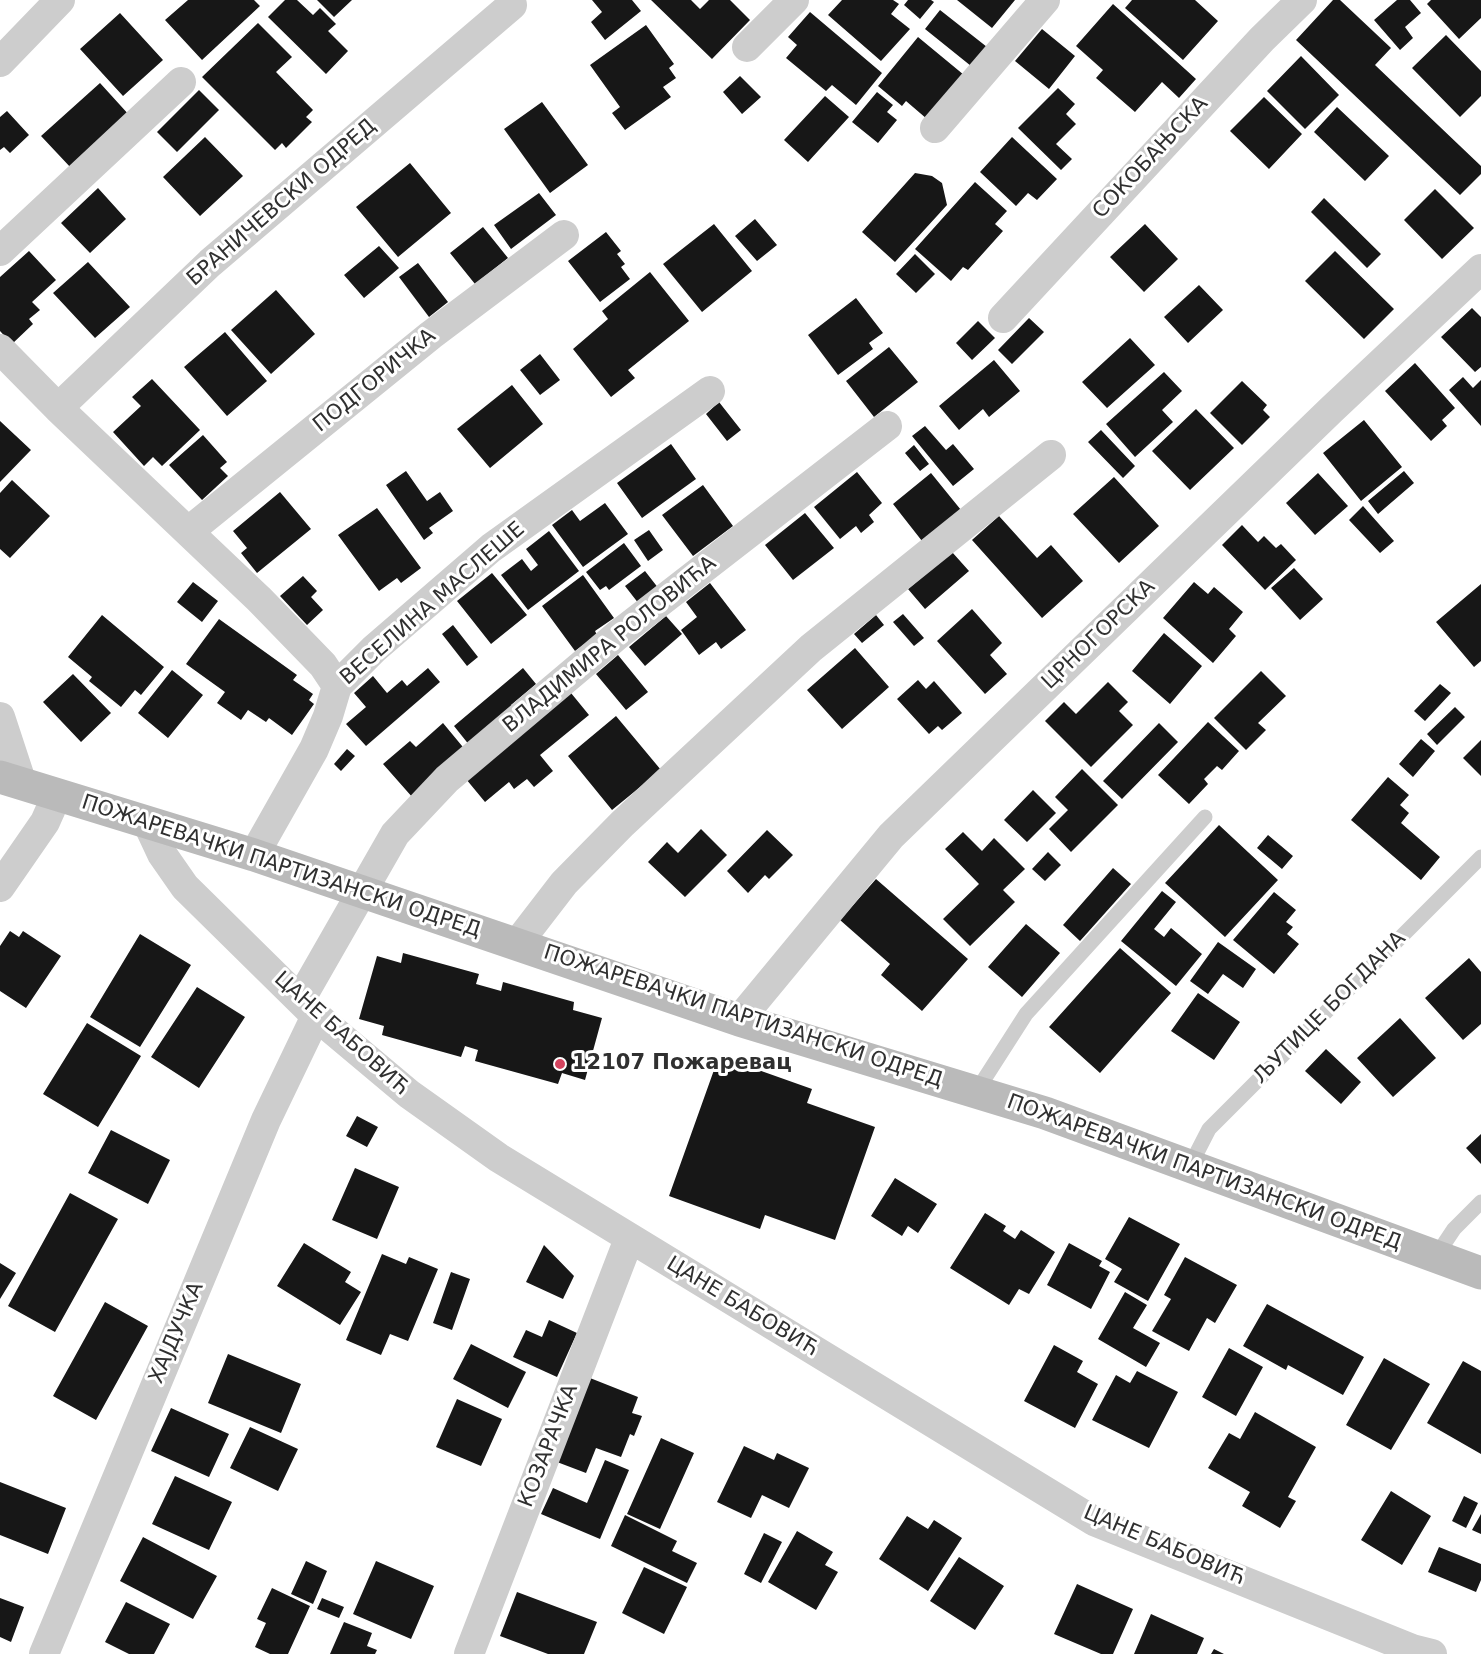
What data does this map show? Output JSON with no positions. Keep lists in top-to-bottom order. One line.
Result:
{"streets":{"street":["СОКОБАЊСКА","БРАНИЧЕВСКИ ОДРЕД","ПОДГОРИЧКА","ВЕСЕЛИНА МАСЛЕШЕ","ЦРНОГОРСКА","ВЛАДИМИРА РОЛОВИЋА","ПОЖАРЕВАЧКИ ПАРТИЗАНСКИ ОДРЕД","ЦАНЕ БАБОВИЋ","ХАЈДУЧКА","КОЗАРАЧКА"],"lane":["ЉУТИЦЕ БОГДАНА"]},"crossings":[["ВЕСЕЛИНА МАСЛЕШЕ","ПОЖАРЕВАЧКИ ПАРТИЗАНСКИ ОДРЕД"],["ЦРНОГОРСКА","ПОЖАРЕВАЧКИ ПАРТИЗАНСКИ ОДРЕД"],["ВЛАДИМИРА РОЛОВИЋА","ПОЖАРЕВАЧКИ ПАРТИЗАНСКИ ОДРЕД"],["ВЛАДИМИРА РОЛОВИЋА","ЦАНЕ БАБОВИЋ"],["ВЛАДИМИРА РОЛОВИЋА","ХАЈДУЧКА"],["ПОЖАРЕВАЧКИ ПАРТИЗАНСКИ ОДРЕД","ЉУТИЦЕ БОГДАНА"],["ПОЖАРЕВАЧКИ ПАРТИЗАНСКИ ОДРЕД","ЦАНЕ БАБОВИЋ"],["ЦАНЕ БАБОВИЋ","ХАЈДУЧКА"],["ЦАНЕ БАБОВИЋ","КОЗАРАЧКА"]],"places":["12107 Пожаревац"]}
